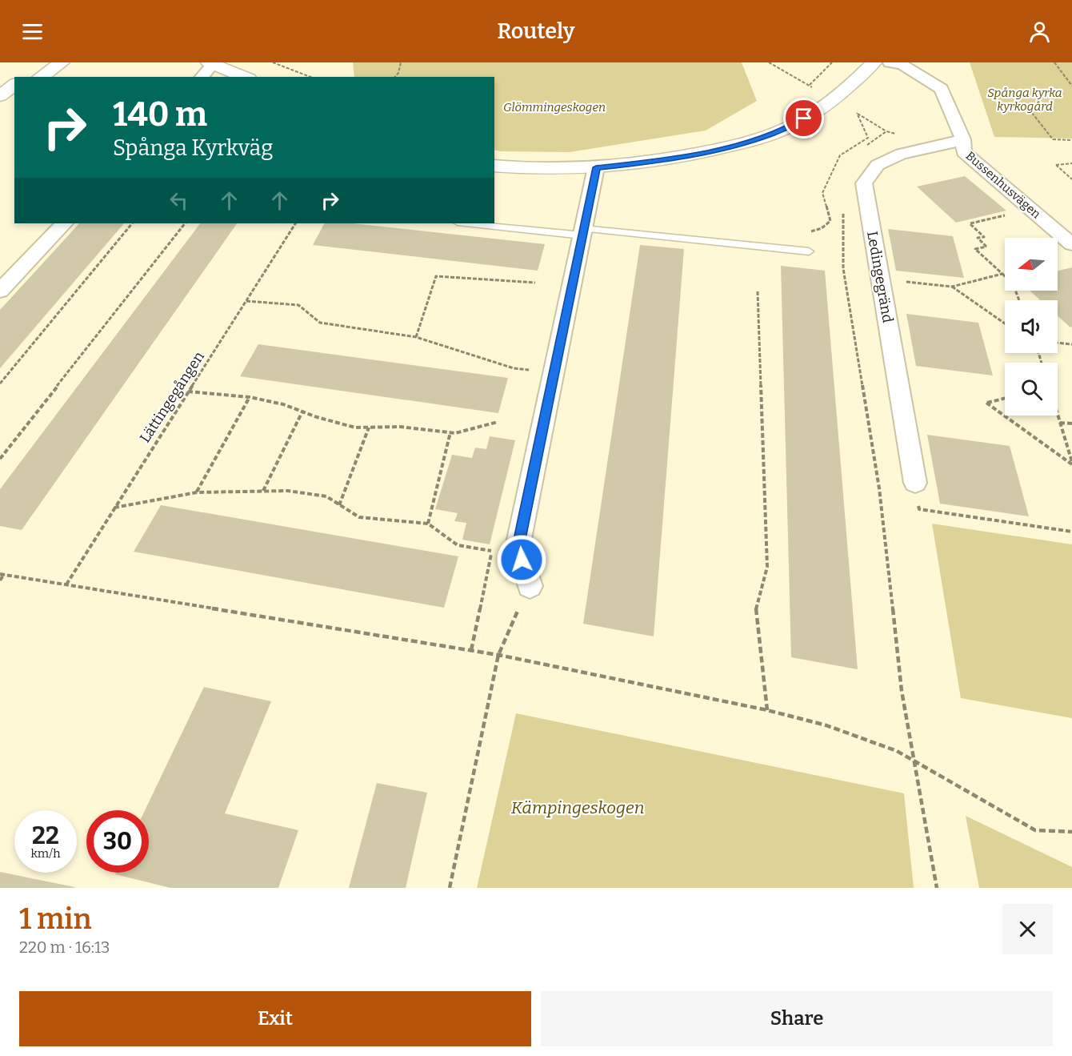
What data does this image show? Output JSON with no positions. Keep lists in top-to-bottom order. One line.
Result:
{"streets":{"street":["Bussenhusvägen","Ledingegränd"],"path":["Lättingegången"]},"crossings":[["Bussenhusvägen","Ledingegränd"]],"parks":["Spånga kyrka kyrkogård","Glömmingeskogen","Kämpingeskogen"],"north":"left","page":{"header":"Routely","turn":["140 m","Spånga Kyrkväg"],"speed":"22 km/h","limit":"30","heading":["1 min","220 m · 16:13"],"buttons":["Exit","Share"]}}
